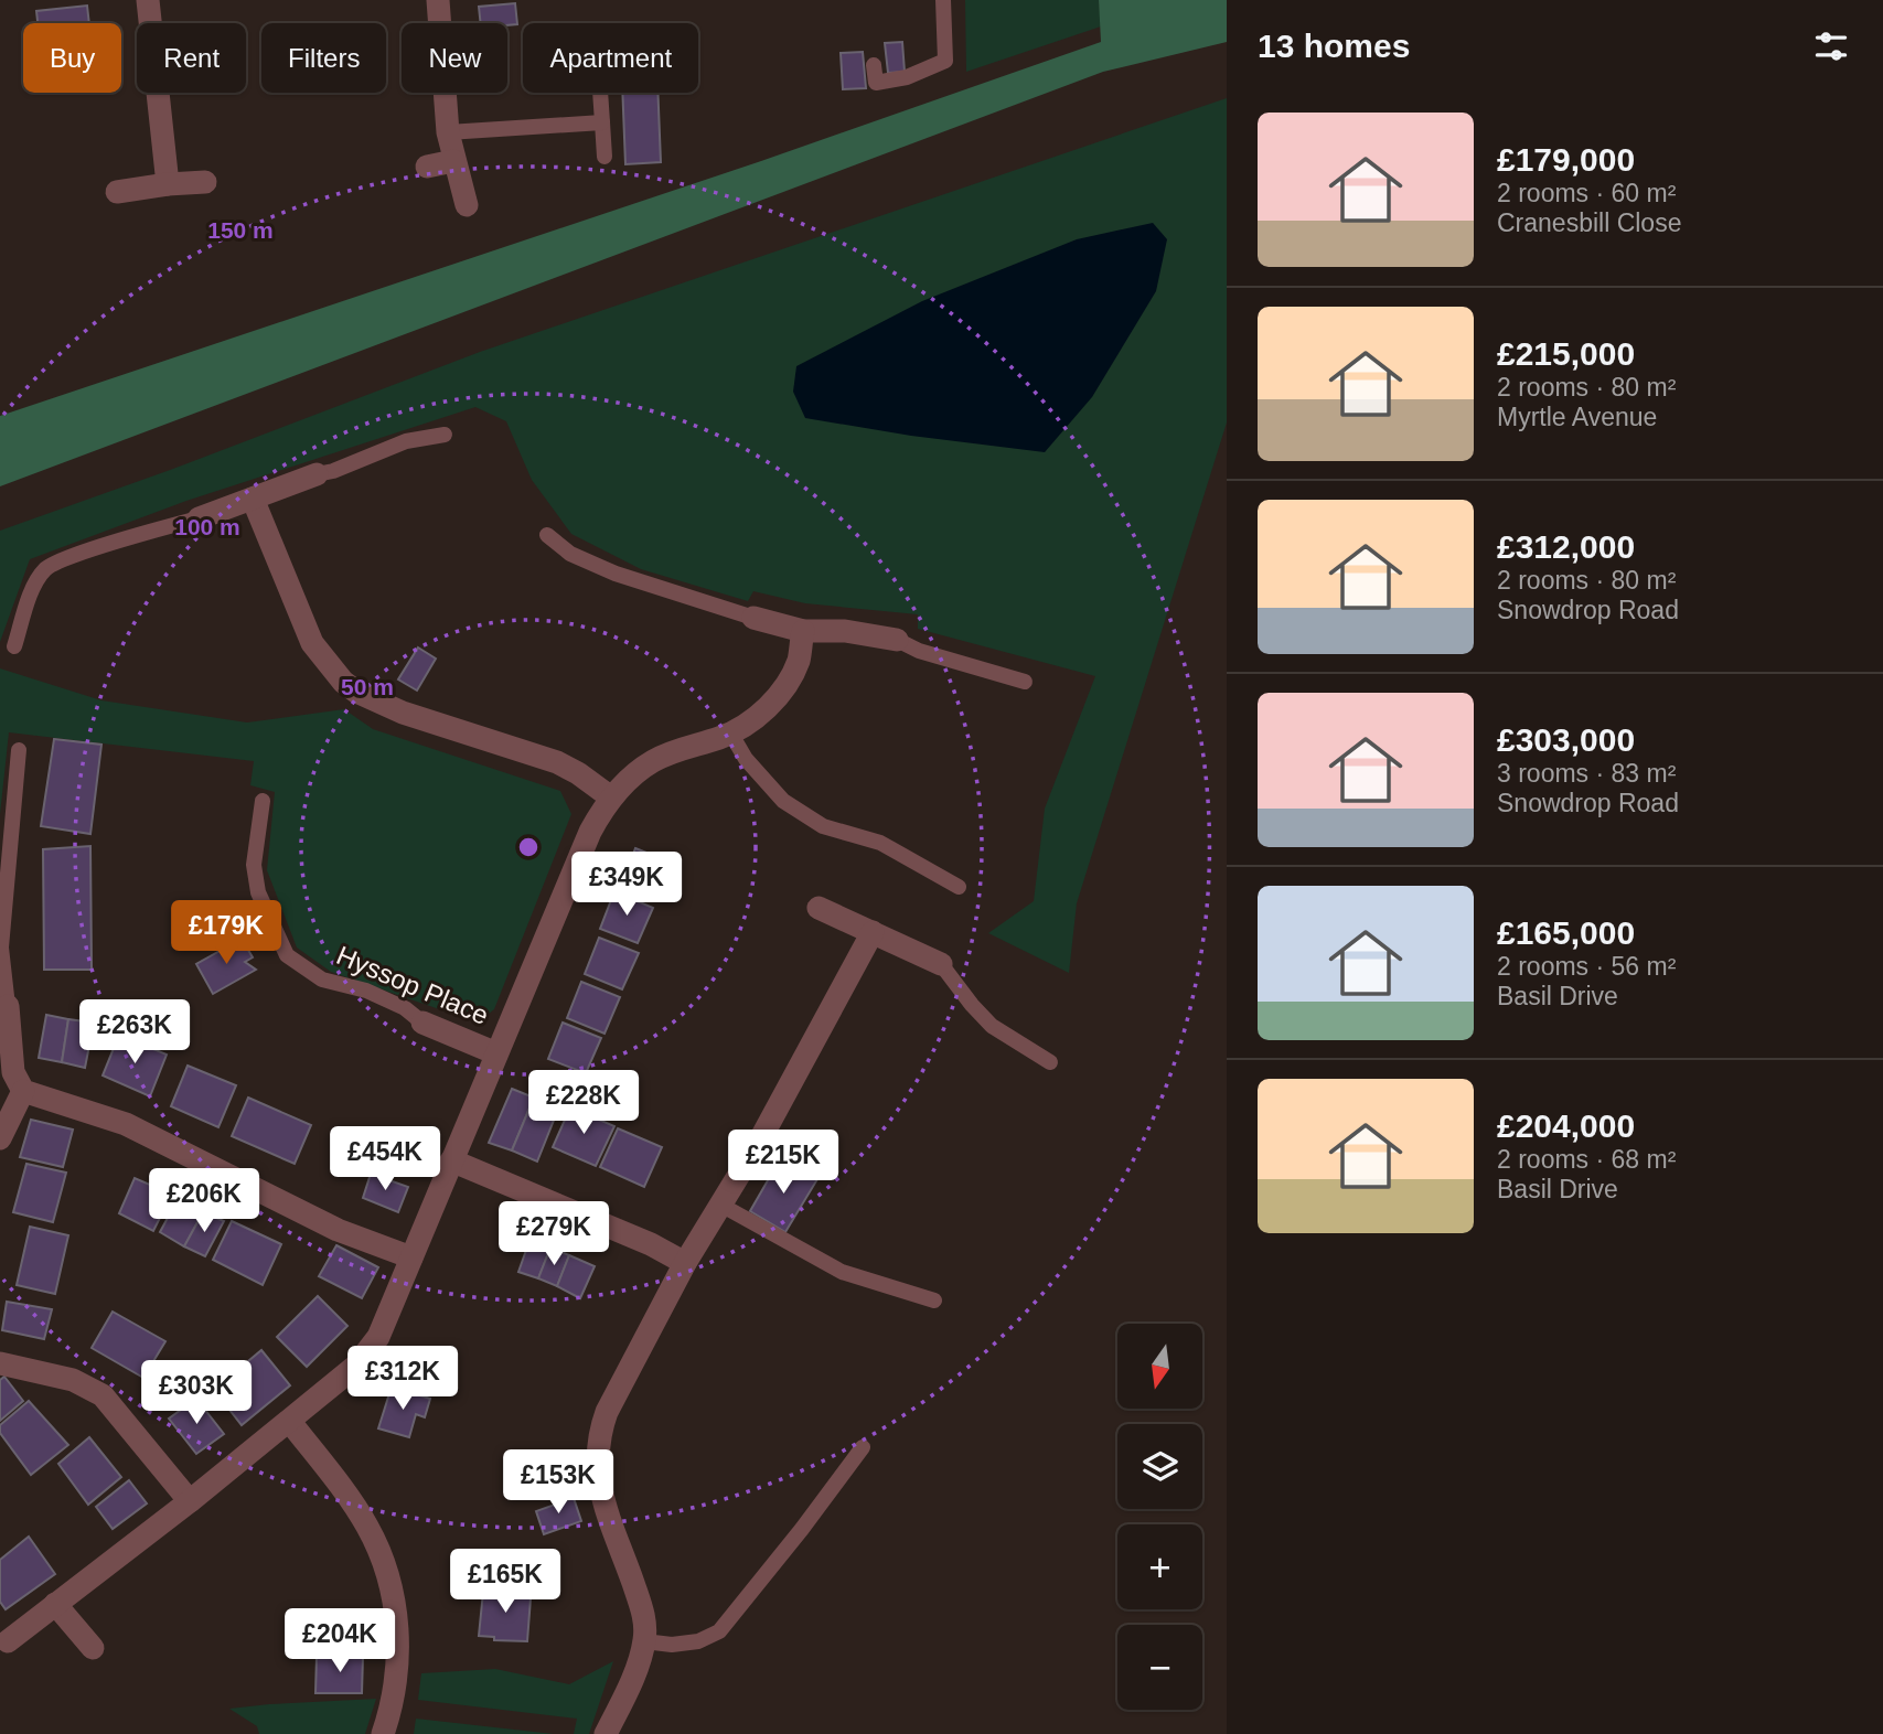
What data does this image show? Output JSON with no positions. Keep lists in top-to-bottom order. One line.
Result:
{"streets":{"street":["Hyssop Place"]},"north":"bottom","page":{"heading":"13 homes","chip":["Buy","Rent","Filters","New","Apartment"],"list":[{"name":"£179,000","note":"2 rooms · 60 m² · Cranesbill Close"},{"name":"£215,000","note":"2 rooms · 80 m² · Myrtle Avenue"},{"name":"£312,000","note":"2 rooms · 80 m² · Snowdrop Road"},{"name":"£303,000","note":"3 rooms · 83 m² · Snowdrop Road"},{"name":"£165,000","note":"2 rooms · 56 m² · Basil Drive"},{"name":"£204,000","note":"2 rooms · 68 m² · Basil Drive"}],"price":["£349K","£179K","£263K","£228K","£454K","£215K","£206K","£279K","£312K","£303K","£153K","£165K","£204K"],"map_buttons":["+","−"]},"rings":["150 m","100 m","50 m"]}
